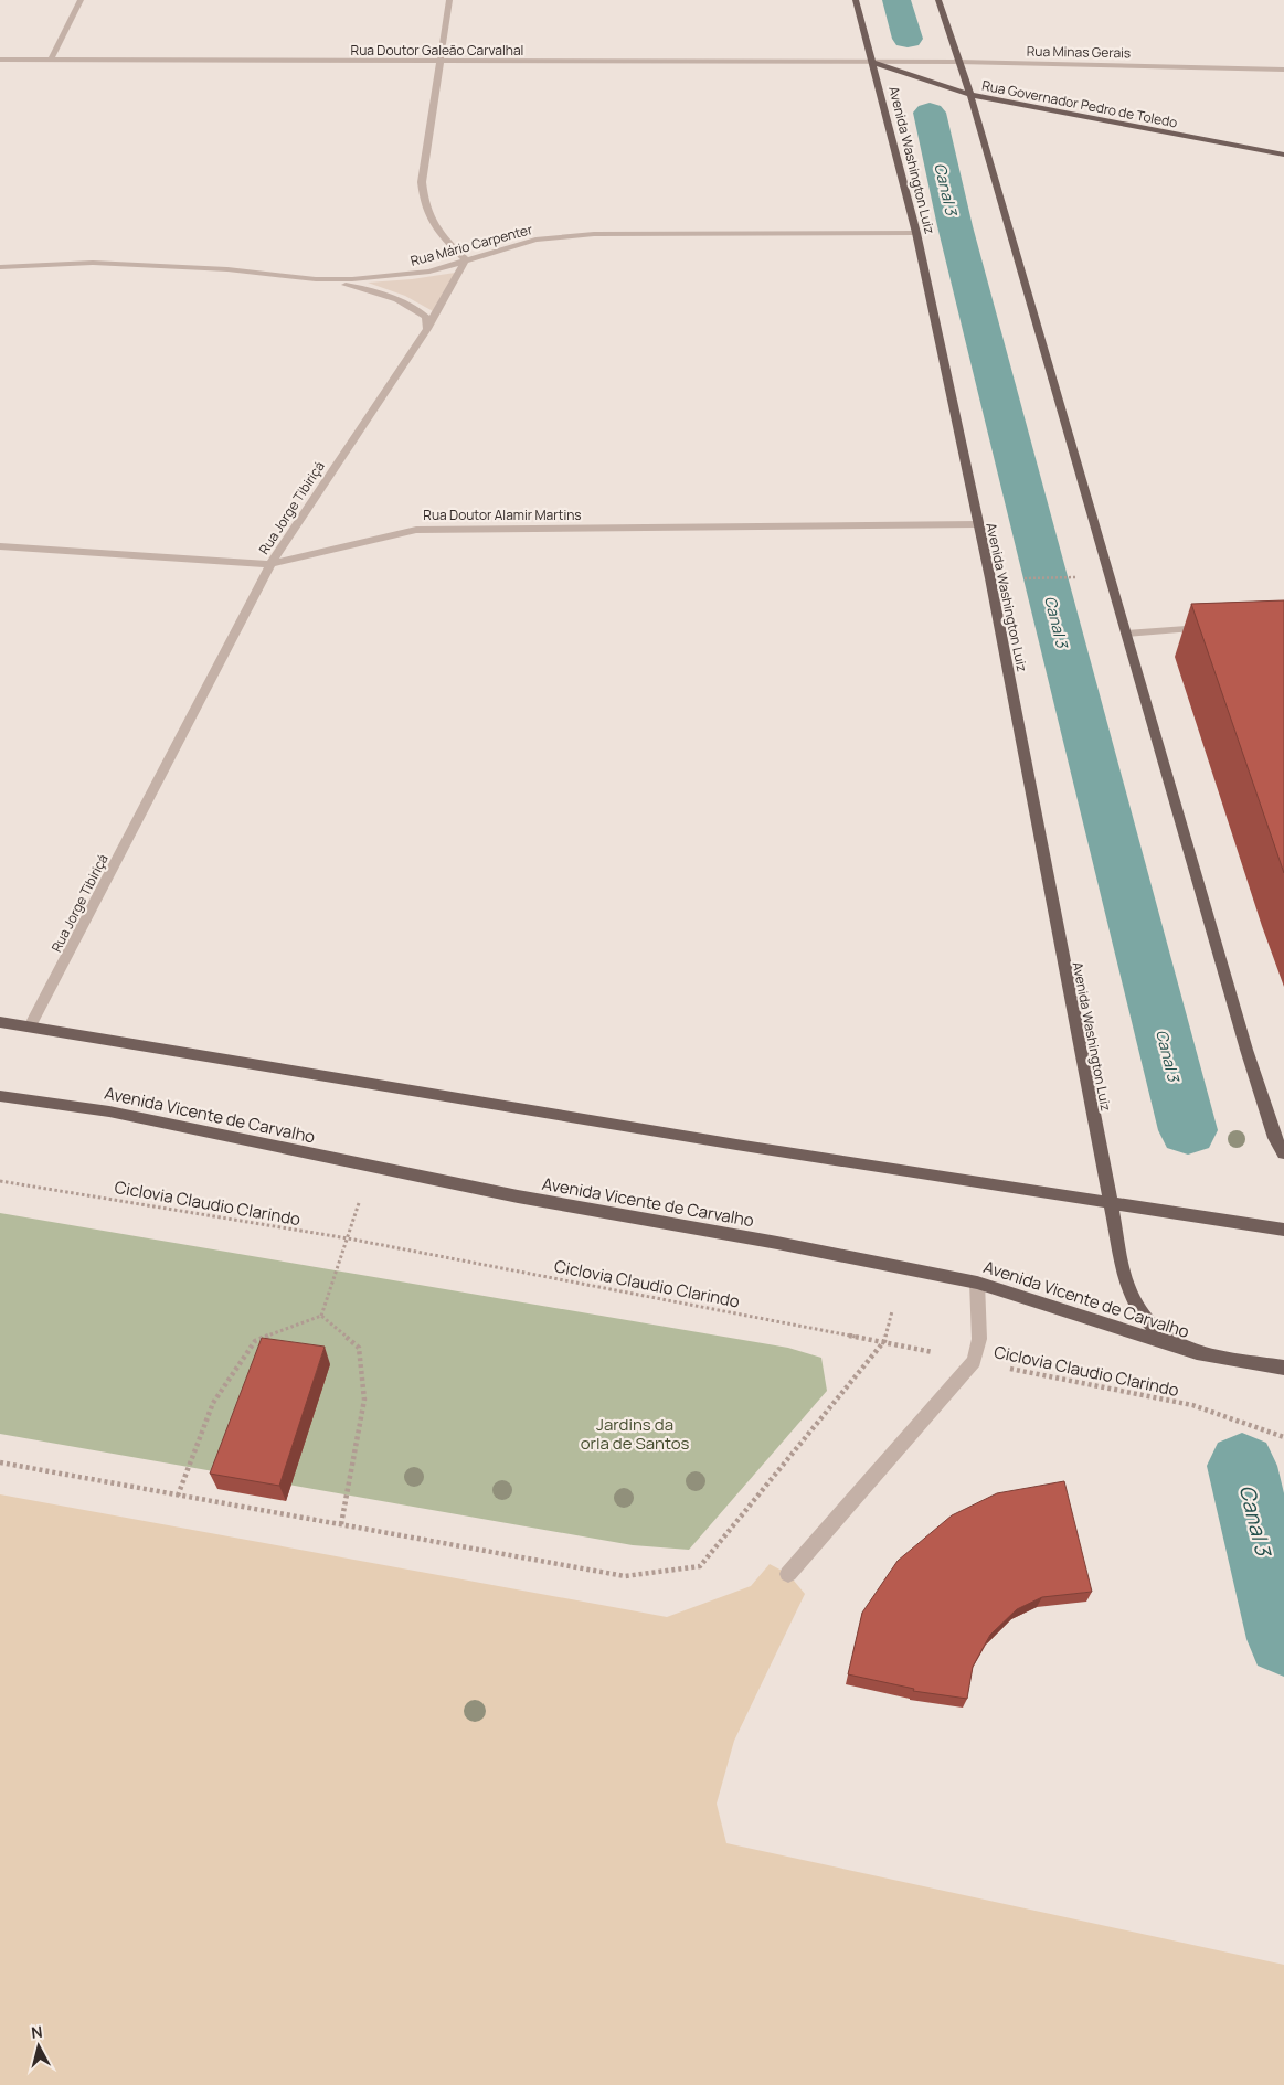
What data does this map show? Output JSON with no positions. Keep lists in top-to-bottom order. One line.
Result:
{"streets":{"main road":["Rua Governador Pedro de Toledo","Avenida Washington Luiz","Avenida Vicente de Carvalho"],"street":["Rua Doutor Galeão Carvalhal","Rua Minas Gerais","Rua Mário Carpenter","Rua Jorge Tibiriçá","Rua Doutor Alamir Martins"],"path":["Ciclovia Claudio Clarindo"]},"crossings":[["Rua Doutor Galeão Carvalhal","Rua Minas Gerais"],["Rua Doutor Galeão Carvalhal","Rua Governador Pedro de Toledo"],["Rua Doutor Galeão Carvalhal","Avenida Washington Luiz"],["Rua Minas Gerais","Rua Governador Pedro de Toledo"],["Rua Minas Gerais","Avenida Washington Luiz"],["Rua Governador Pedro de Toledo","Avenida Washington Luiz"],["Avenida Washington Luiz","Rua Mário Carpenter"],["Avenida Washington Luiz","Rua Doutor Alamir Martins"],["Avenida Washington Luiz","Avenida Vicente de Carvalho"],["Rua Mário Carpenter","Rua Jorge Tibiriçá"],["Rua Jorge Tibiriçá","Rua Doutor Alamir Martins"]],"water":["Canal 3"],"parks":["Jardins da orla de Santos"],"north":"top"}
